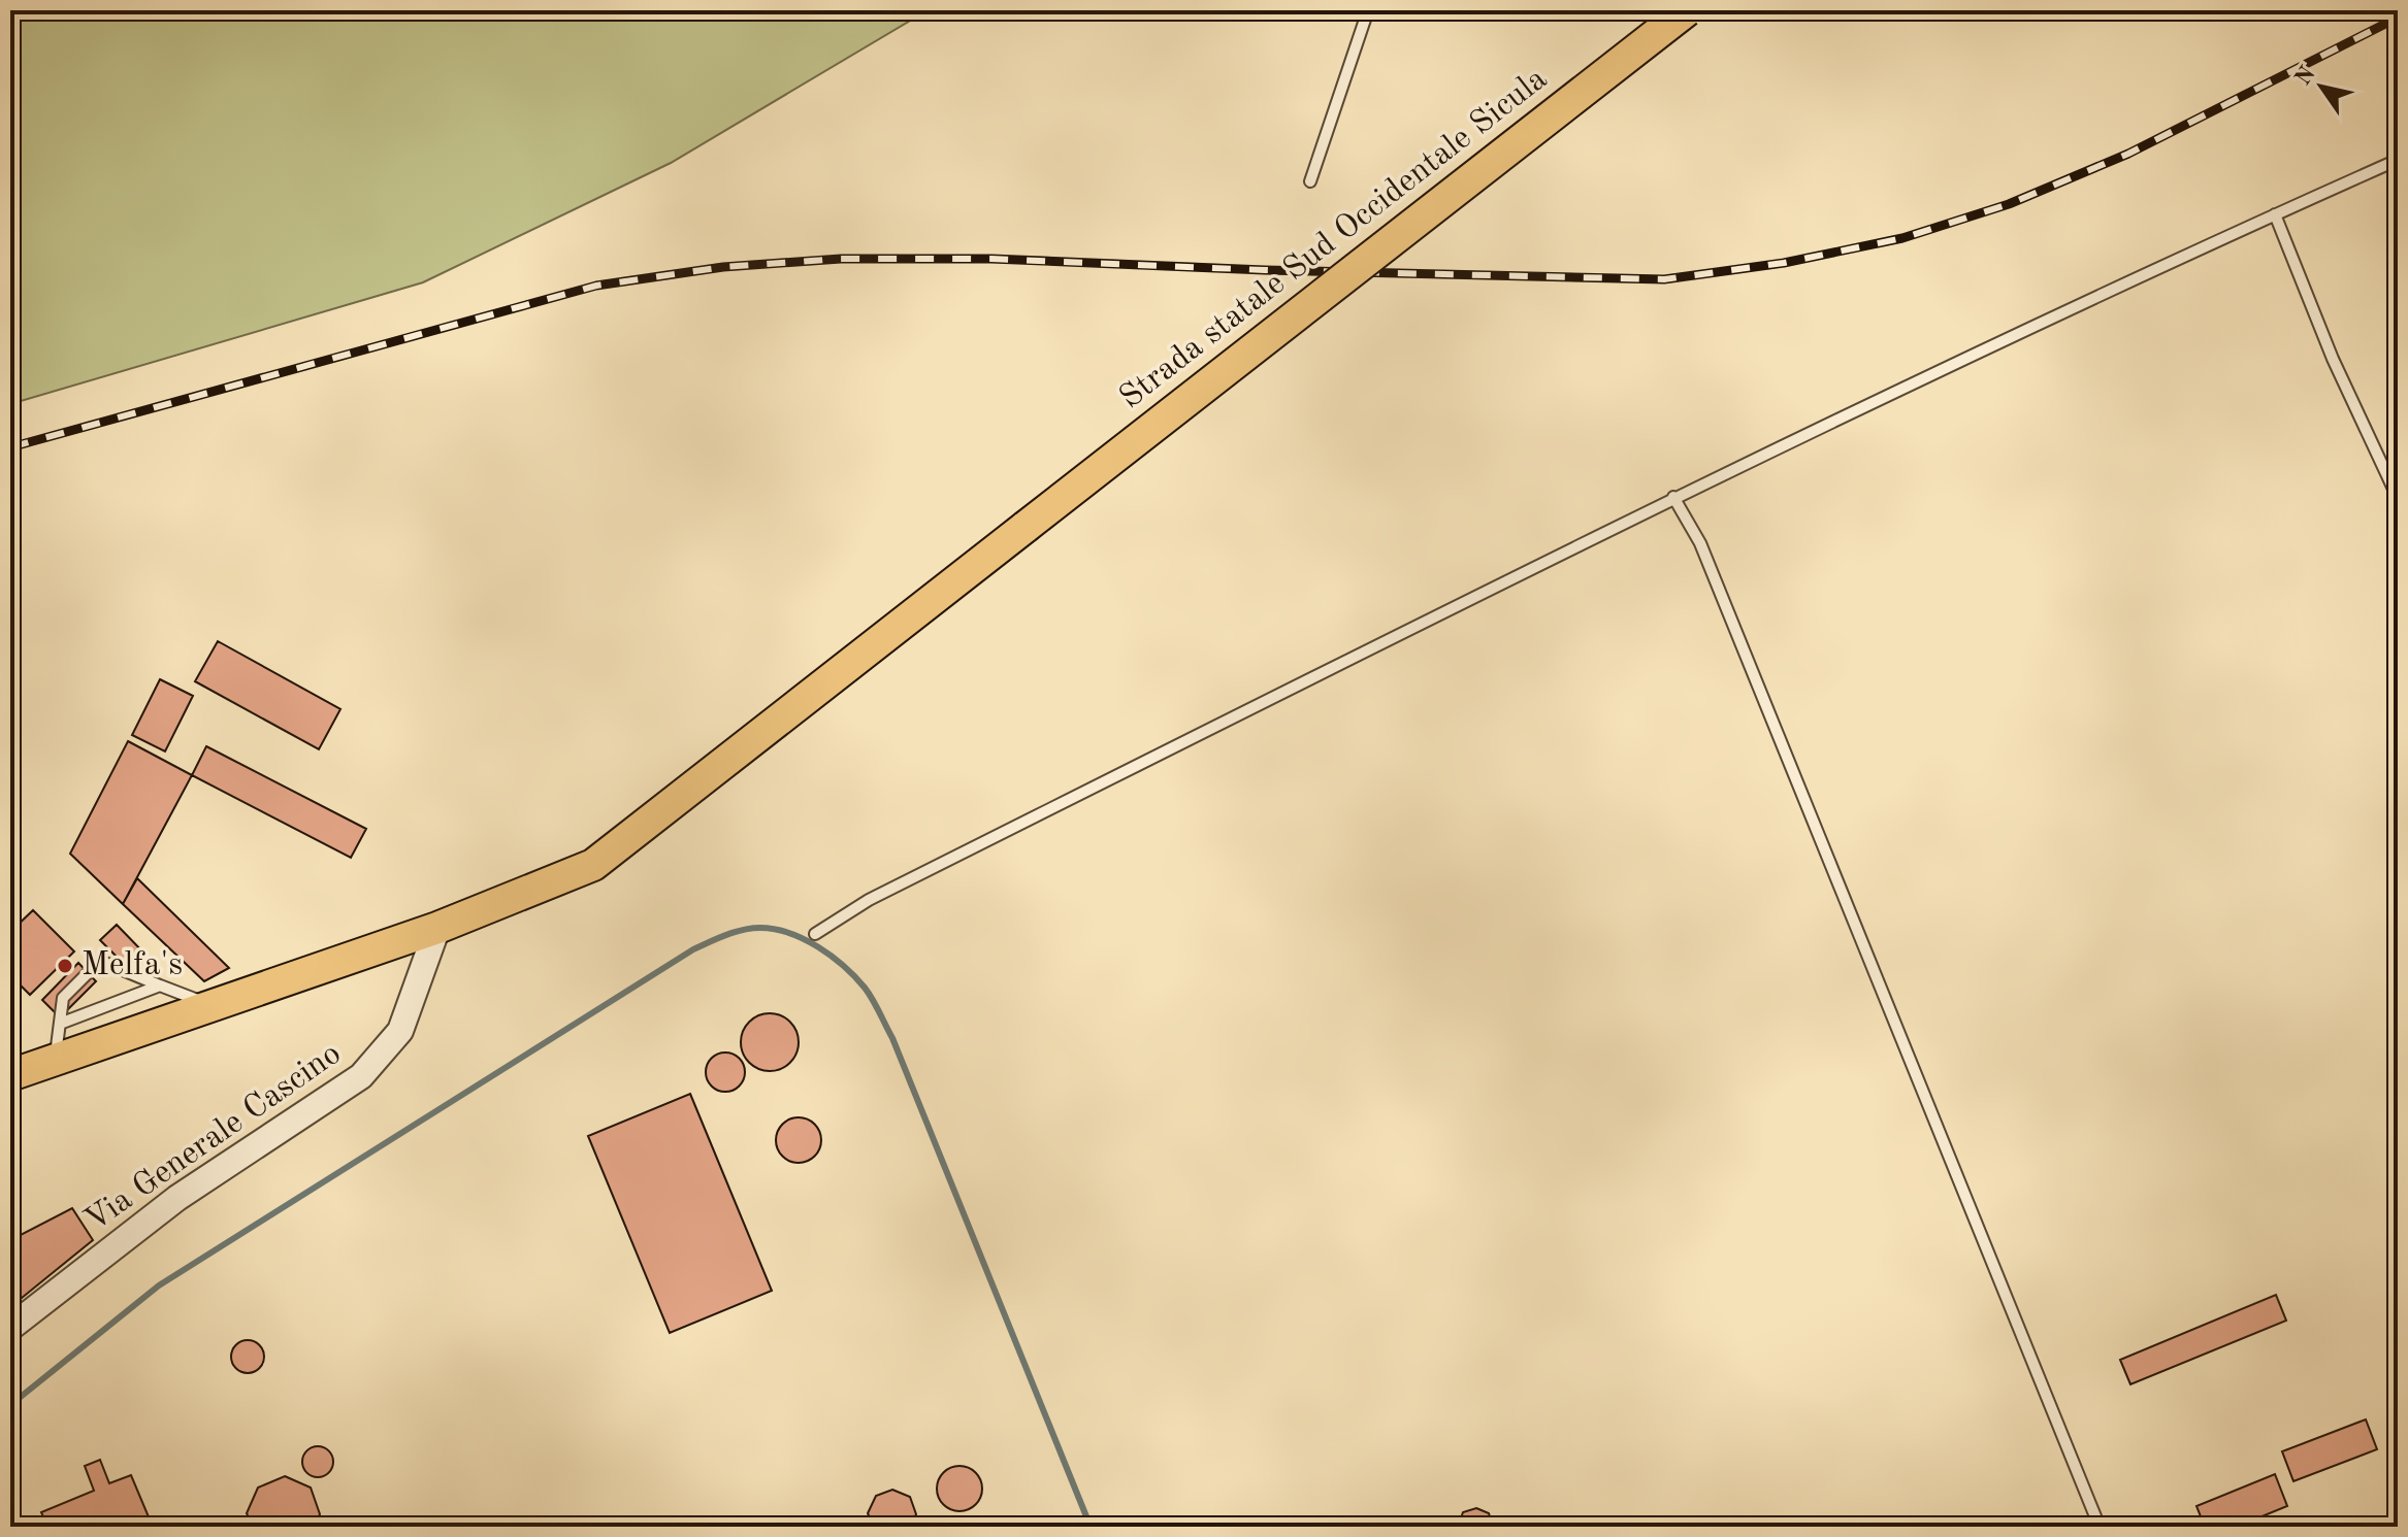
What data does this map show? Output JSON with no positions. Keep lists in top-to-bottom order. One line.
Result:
{"streets":{"main road":["Strada statale Sud Occidentale Sicula"],"street":["Via Generale Cascino"]},"crossings":[["Strada statale Sud Occidentale Sicula","Via Generale Cascino"]],"places":["Melfa's"],"north":"top left"}
